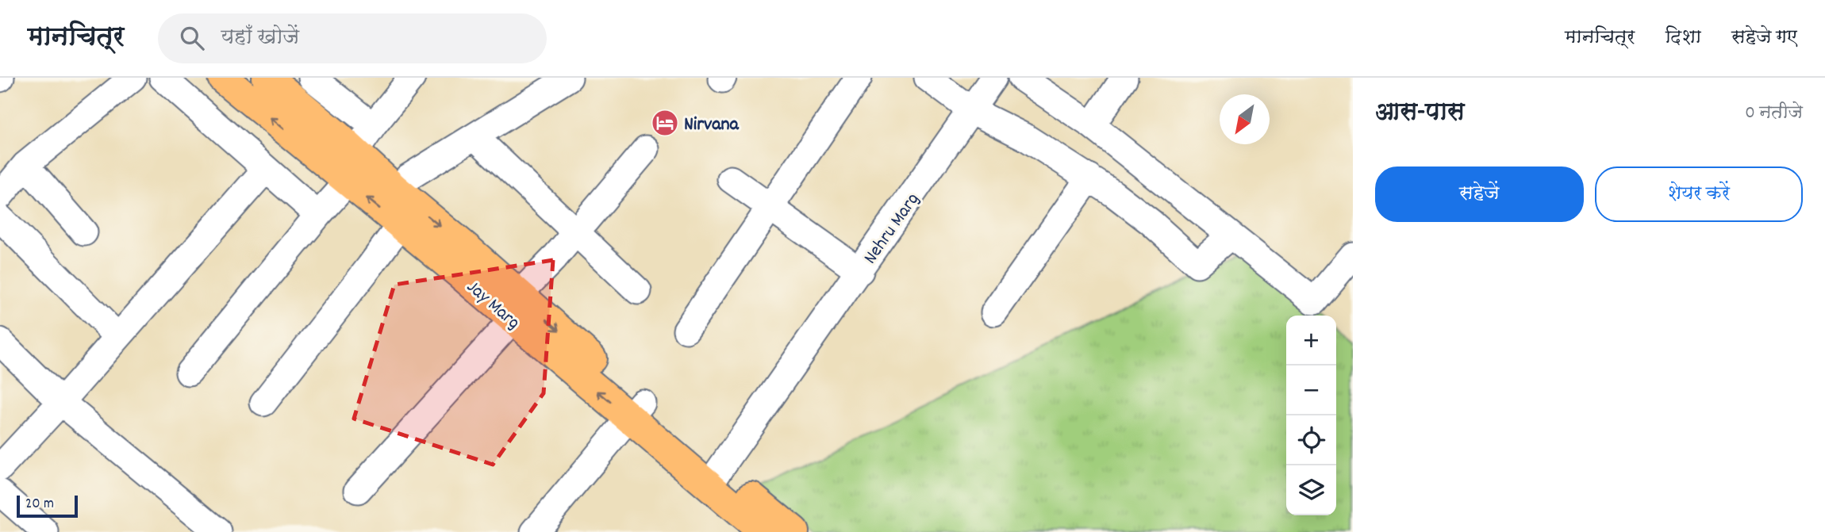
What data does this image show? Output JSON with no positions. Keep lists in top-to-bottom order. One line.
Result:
{"streets":{"main road":["Jay Marg"],"street":["Nehru Marg"]},"crossings":[["Nehru Marg","Jay Marg"]],"places":{"hotel":["Nirvana"]},"scale_bar":"20 m","north":"bottom left","page":{"header":"मानचित्र","search":"यहाँ खोजें","nav":["मानचित्र","दिशा","सहेजे गए"],"heading":["आस-पास","0 नतीजे"],"buttons":["सहेजें","शेयर करें"],"map_buttons":["+","−"],"scale":"20 m"}}
